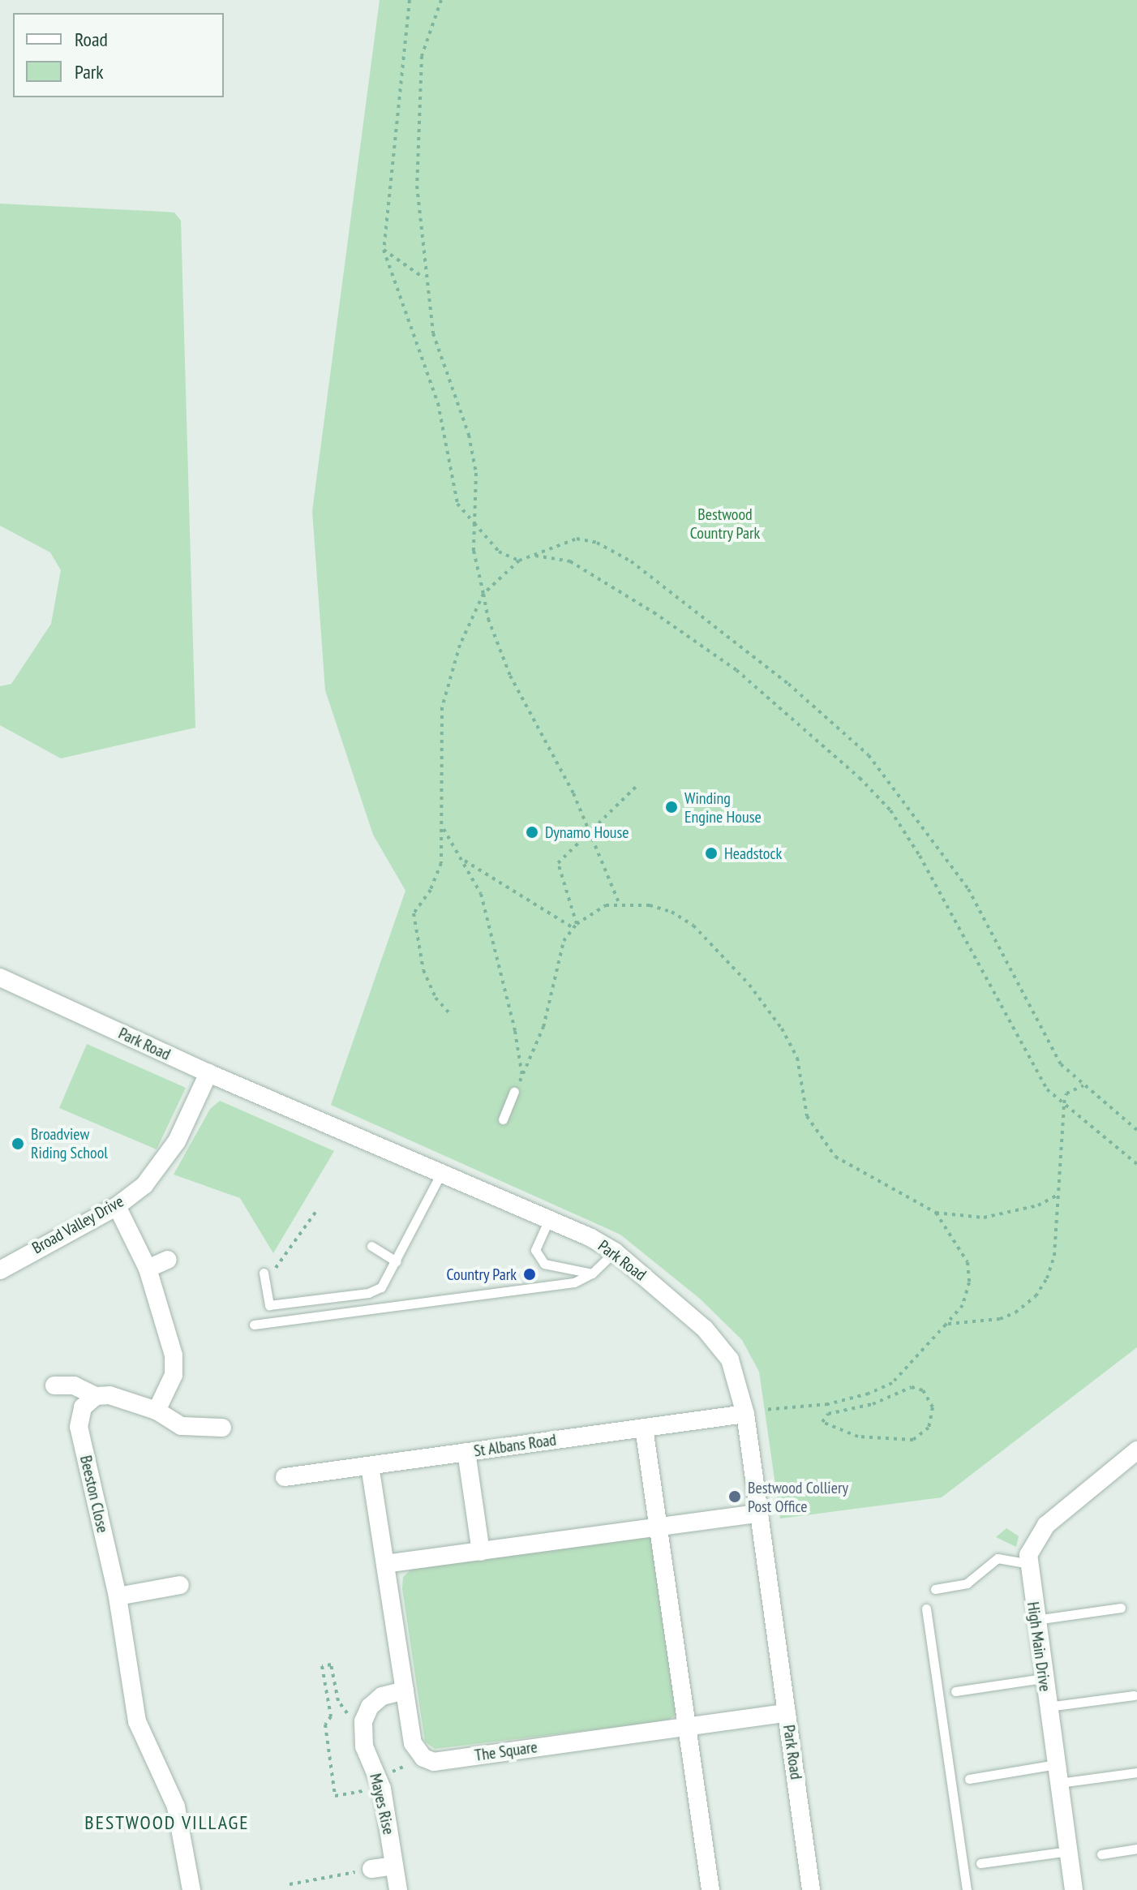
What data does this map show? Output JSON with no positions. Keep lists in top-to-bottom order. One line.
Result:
{"streets":{"street":["Park Road","Broad Valley Drive","St Albans Road","Beeston Close","High Main Drive","The Square","Mayes Rise"]},"crossings":[["Park Road","Broad Valley Drive"],["Park Road","St Albans Road"],["Park Road","The Square"],["St Albans Road","The Square"]],"districts":["BESTWOOD VILLAGE"],"parks":["Bestwood Country Park"],"places":["Winding Engine House","Dynamo House","Headstock","Broadview Riding School","Country Park","Bestwood Colliery Post Office"],"legend":["Road","Park"]}
